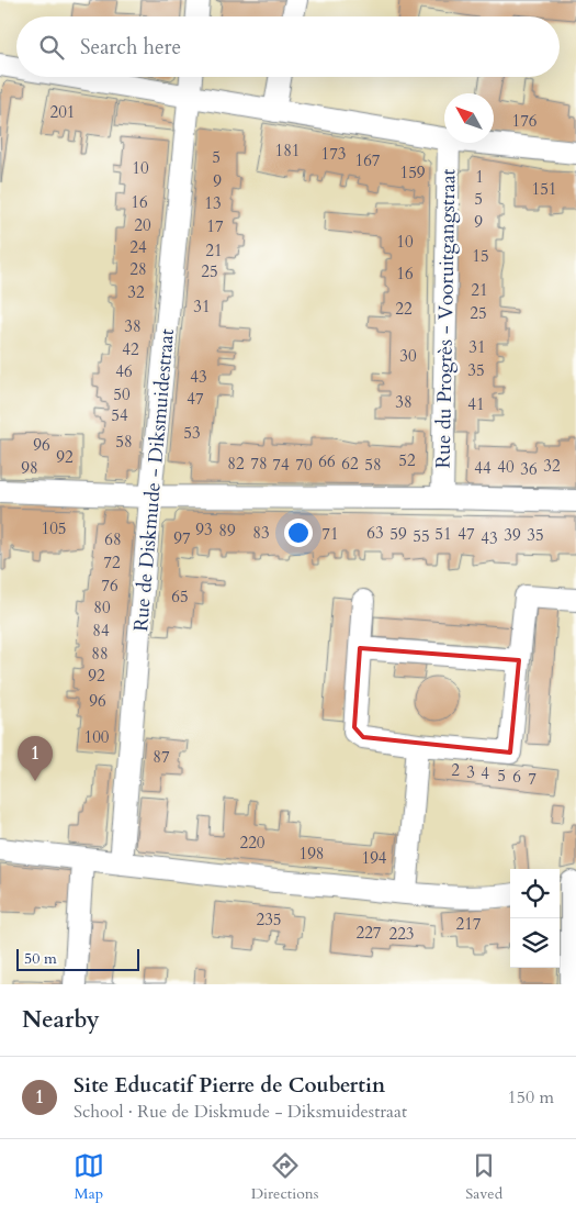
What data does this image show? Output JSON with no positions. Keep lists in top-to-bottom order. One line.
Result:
{"streets":{"street":["Rue du Progrès - Vooruitgangstraat","Rue de Diskmude - Diksmuidestraat"]},"house_numbers":["201","176","181","173","5","167","10","159","1","9","151","5","16","13","9","20","17","10","24","21","15","28","25","16","21","32","31","22","25","38","31","42","30","35","46","43","50","47","38","41","54","53","58","96","92","52","66","82","78","62","74","70","58","32","40","98","44","36","105","93","89","83","63","71","59","51","47","39","35","55","97","43","68","72","76","65","80","84","88","92","96","100","87","2","3","4","5","6","7","220","198","194","235","217","227","223"],"scale_bar":"50 m","north":"top left","page":{"search":"Search here","pins":"1","scale":"50 m","heading":"Nearby","list":[{"mark":"1","name":"Site Educatif Pierre de Coubertin","note":"School · Rue de Diskmude - Diksmuidestraat","value":"150 m"}],"nav":["Map","Directions","Saved"]}}
